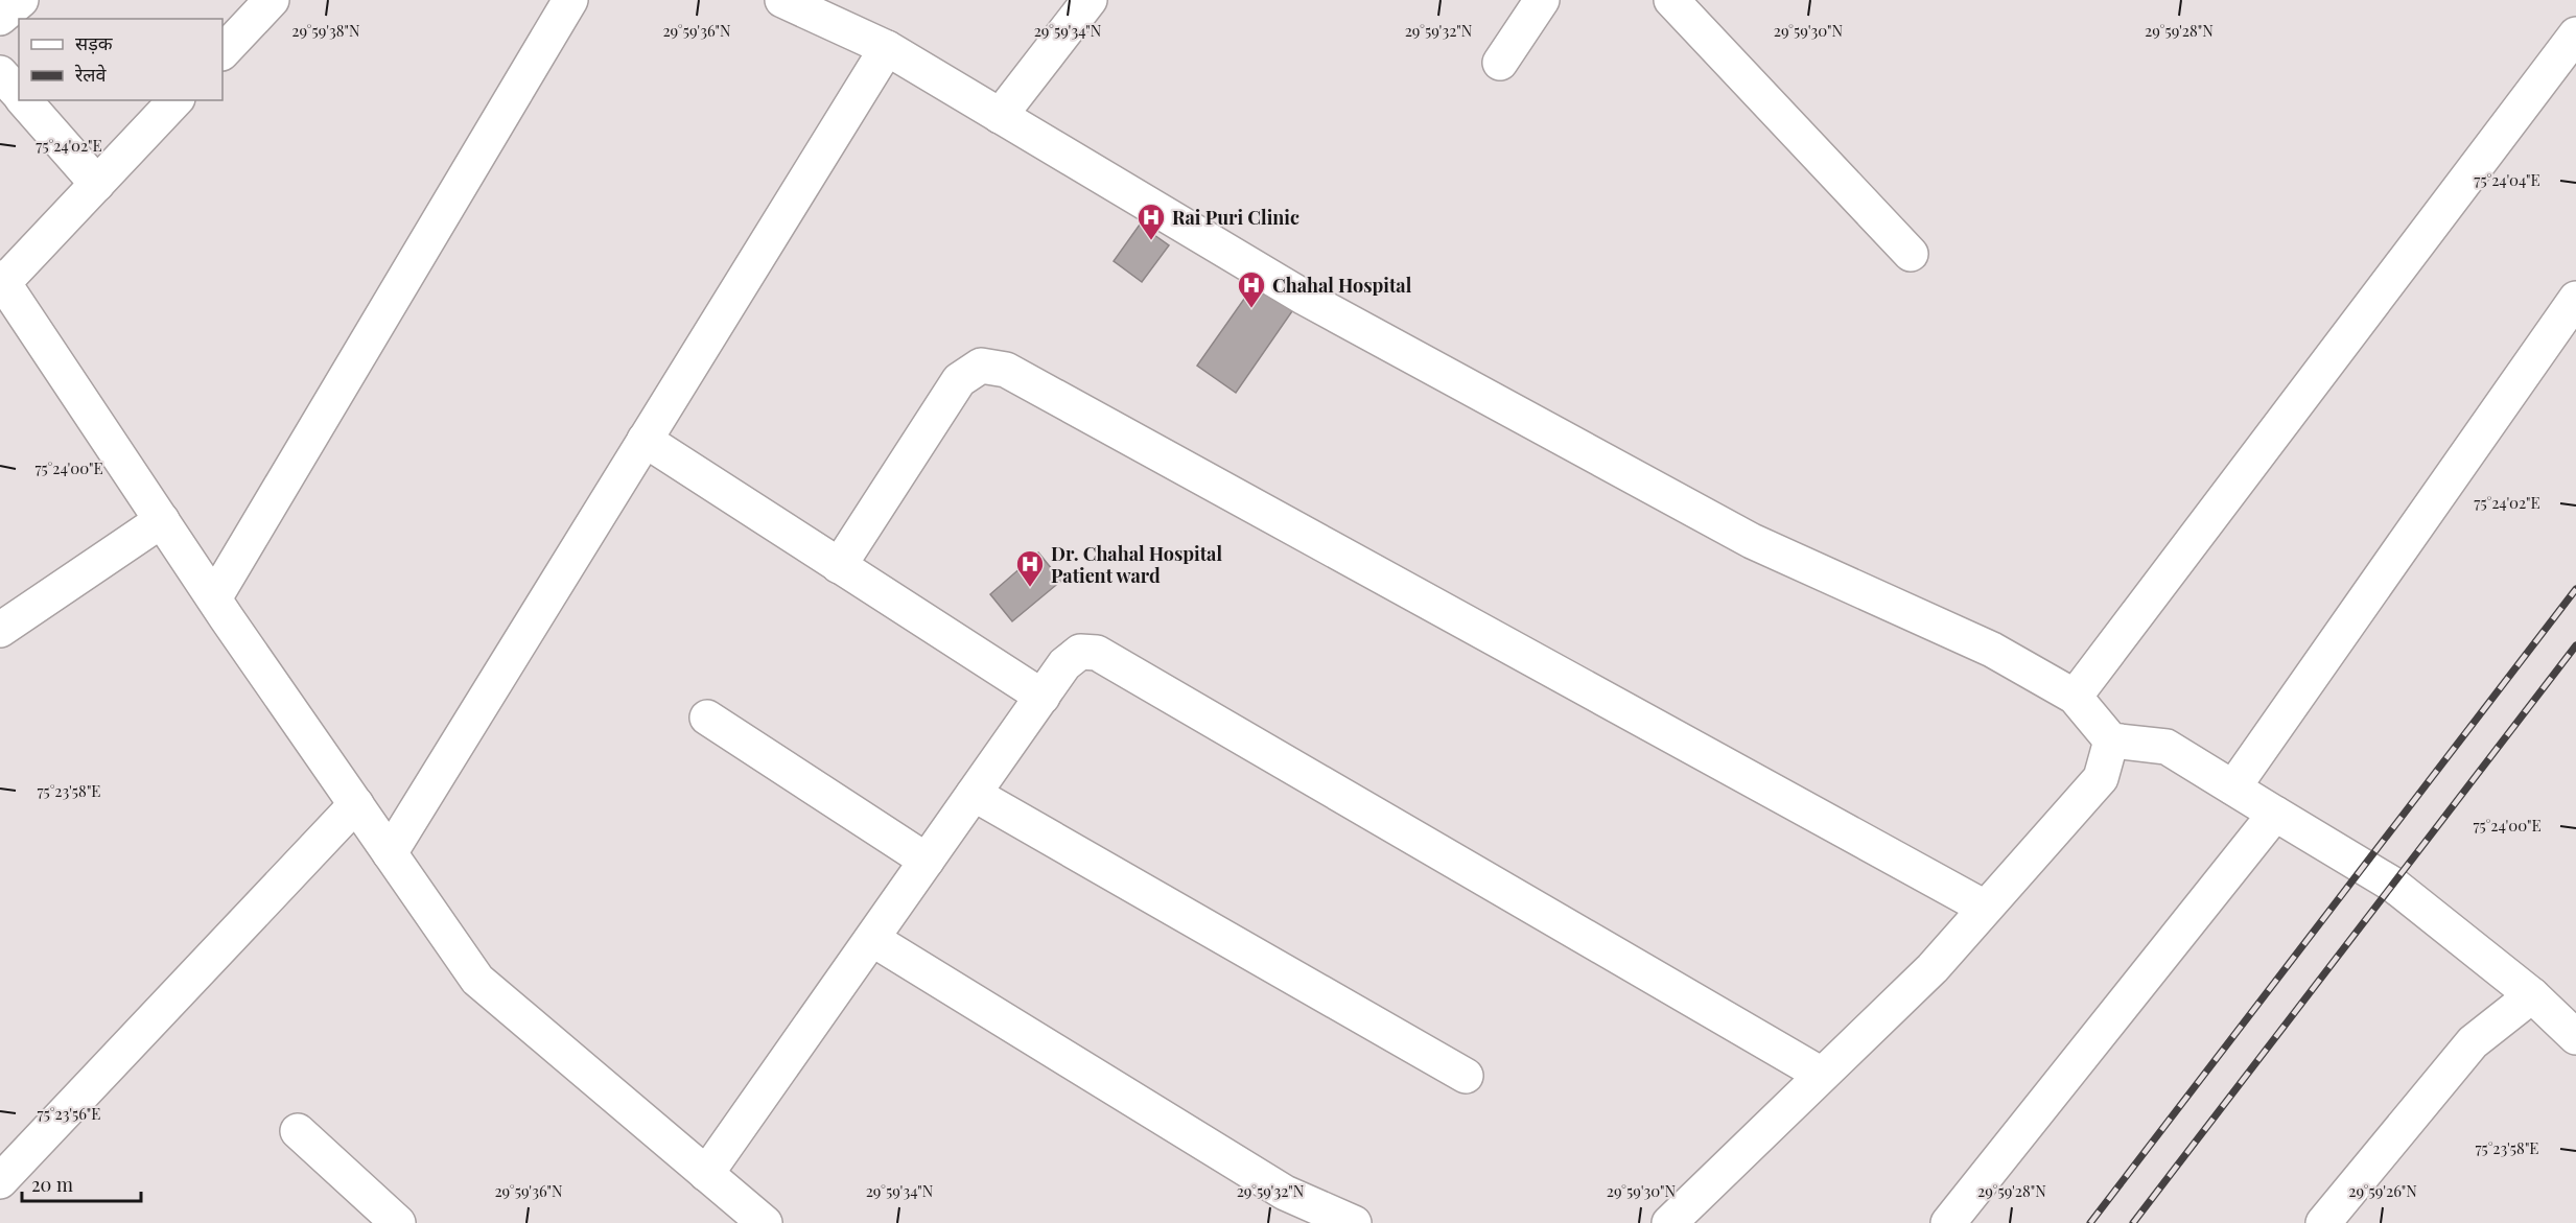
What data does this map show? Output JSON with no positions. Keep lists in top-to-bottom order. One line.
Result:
{"places":{"hospital":["Rai Puri Clinic","Chahal Hospital","Dr. Chahal Hospital Patient ward"]},"legend":["सड़क","रेलवे"],"scale_bar":"20 m","coordinates":["29°59'38\"N","29°59'36\"N","29°59'34\"N","29°59'32\"N","29°59'30\"N","29°59'28\"N","75°24'02\"E","75°24'04\"E","75°24'00\"E","75°23'58\"E","75°23'56\"E","29°59'26\"N"]}
